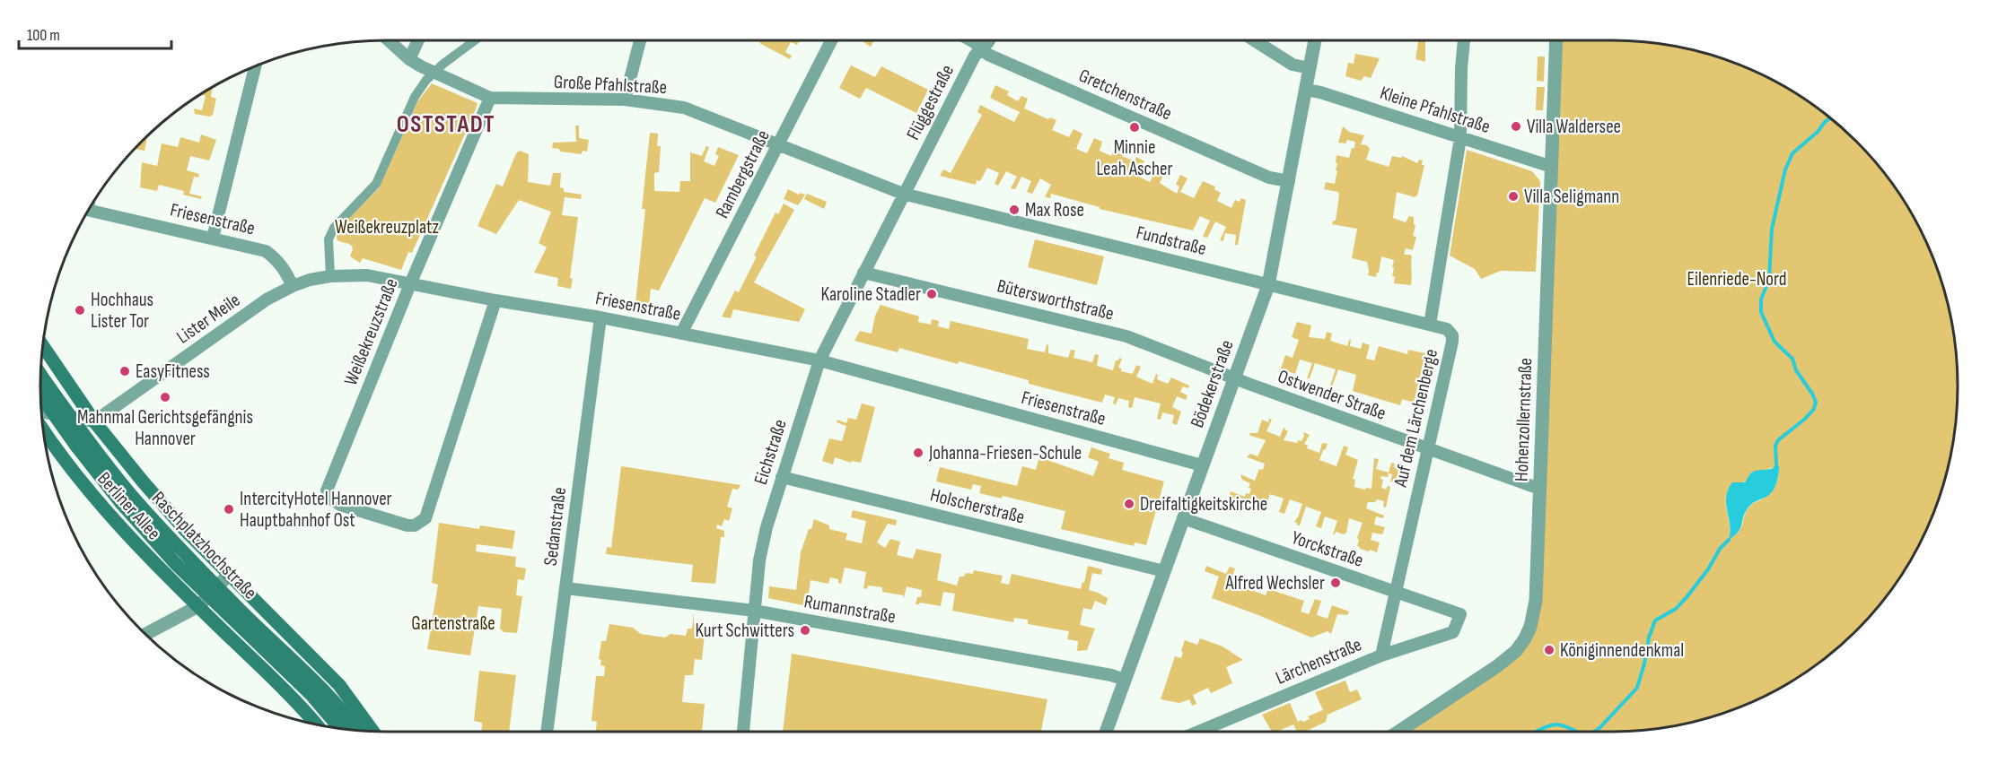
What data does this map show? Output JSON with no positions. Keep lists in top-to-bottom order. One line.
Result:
{"streets":{"main road":["Berliner Allee","Raschplatzhochstraße"],"street":["Große Pfahlstraße","Gretchenstraße","Flüggestraße","Kleine Pfahlstraße","Rambergstraße","Friesenstraße","Fundstraße","Bütersworthstraße","Lister Meile","Weißekreuzstraße","Bödekerstraße","Ostwender Straße","Auf dem Lärchenberge","Hohenzollernstraße","Eichstraße","Holscherstraße","Sedanstraße","Yorckstraße","Rumannstraße","Lärchenstraße"]},"crossings":[["Große Pfahlstraße","Flüggestraße"],["Große Pfahlstraße","Rambergstraße"],["Große Pfahlstraße","Fundstraße"],["Große Pfahlstraße","Weißekreuzstraße"],["Große Pfahlstraße","Eichstraße"],["Gretchenstraße","Flüggestraße"],["Gretchenstraße","Bödekerstraße"],["Flüggestraße","Fundstraße"],["Flüggestraße","Eichstraße"],["Kleine Pfahlstraße","Bödekerstraße"],["Kleine Pfahlstraße","Auf dem Lärchenberge"],["Kleine Pfahlstraße","Hohenzollernstraße"],["Rambergstraße","Friesenstraße"],["Friesenstraße","Lister Meile"],["Friesenstraße","Weißekreuzstraße"],["Friesenstraße","Bödekerstraße"],["Friesenstraße","Eichstraße"],["Friesenstraße","Sedanstraße"],["Fundstraße","Bödekerstraße"],["Fundstraße","Auf dem Lärchenberge"],["Fundstraße","Eichstraße"],["Bütersworthstraße","Bödekerstraße"],["Bütersworthstraße","Ostwender Straße"],["Bütersworthstraße","Eichstraße"],["Lister Meile","Berliner Allee"],["Bödekerstraße","Ostwender Straße"],["Bödekerstraße","Holscherstraße"],["Bödekerstraße","Yorckstraße"],["Bödekerstraße","Rumannstraße"],["Ostwender Straße","Auf dem Lärchenberge"],["Ostwender Straße","Hohenzollernstraße"],["Auf dem Lärchenberge","Yorckstraße"],["Auf dem Lärchenberge","Lärchenstraße"],["Eichstraße","Holscherstraße"],["Eichstraße","Rumannstraße"],["Sedanstraße","Rumannstraße"],["Yorckstraße","Lärchenstraße"]],"districts":["OSTSTADT"],"parks":["Weißekreuzplatz","Eilenriede-Nord","Gartenstraße"],"places":["Villa Waldersee","Minnie Leah Ascher","Villa Seligmann","Max Rose","Karoline Stadler","Hochhaus Lister Tor","EasyFitness","Mahnmal Gerichtsgefängnis Hannover","Johanna-Friesen-Schule","Dreifaltigkeitskirche","IntercityHotel Hannover Hauptbahnhof Ost","Alfred Wechsler","Kurt Schwitters","Königinnendenkmal"],"scale_bar":"100 m"}
